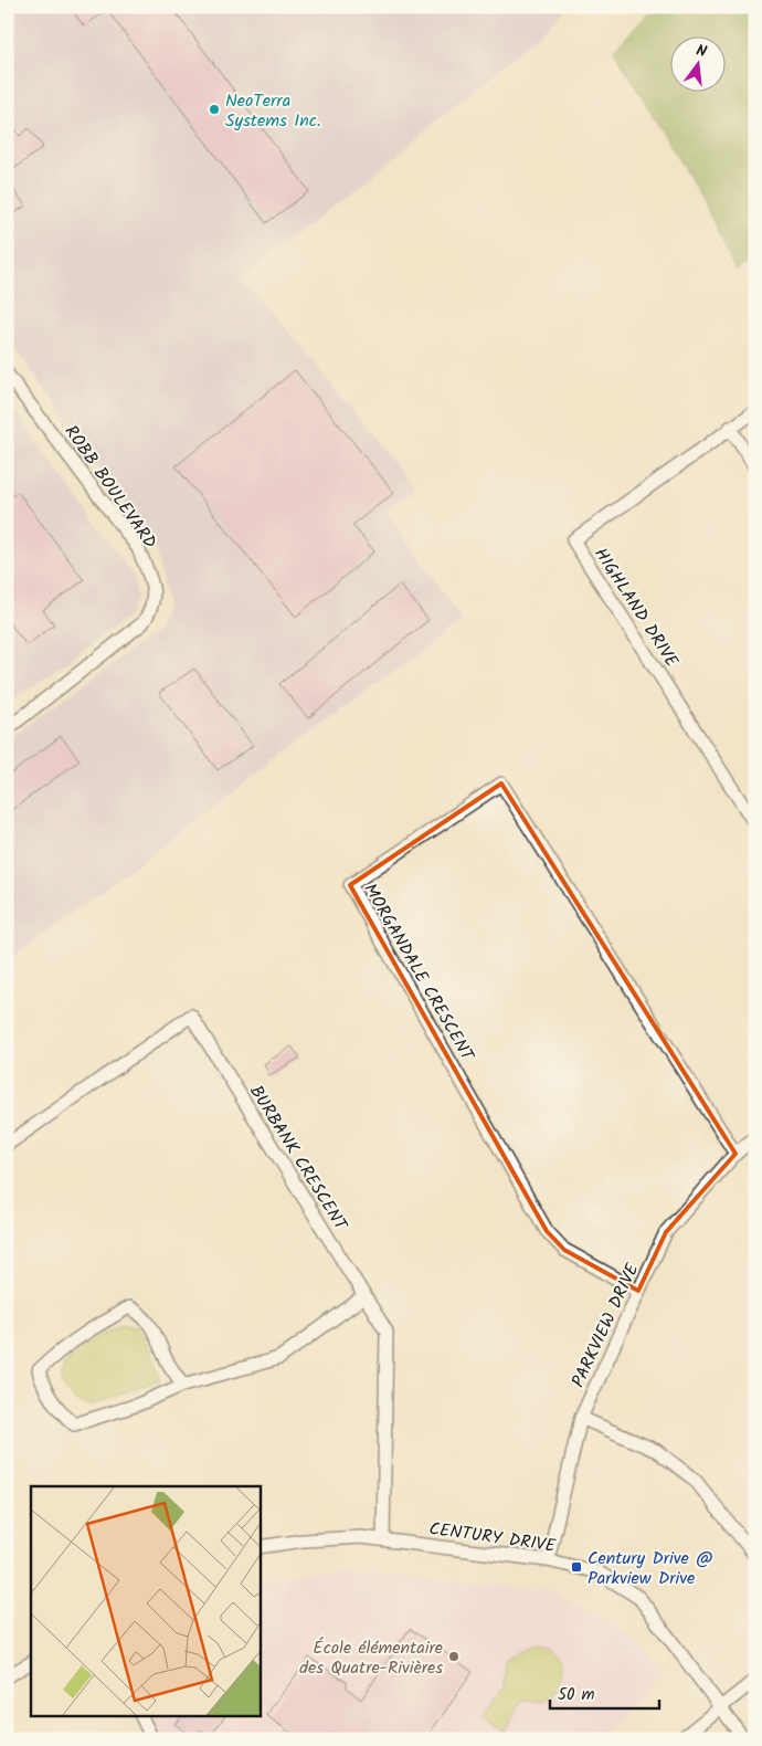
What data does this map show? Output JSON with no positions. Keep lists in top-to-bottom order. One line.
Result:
{"streets":{"street":["ROBB BOULEVARD","HIGHLAND DRIVE","MORGANDALE CRESCENT","BURBANK CRESCENT","PARKVIEW DRIVE","CENTURY DRIVE"]},"crossings":[["MORGANDALE CRESCENT","PARKVIEW DRIVE"],["BURBANK CRESCENT","CENTURY DRIVE"],["PARKVIEW DRIVE","CENTURY DRIVE"]],"places":{"other":["NeoTerra Systems Inc.","École élémentaire des Quatre-Rivières"],"transit":["Century Drive @ Parkview Drive"]},"scale_bar":"50 m","north":"top"}
